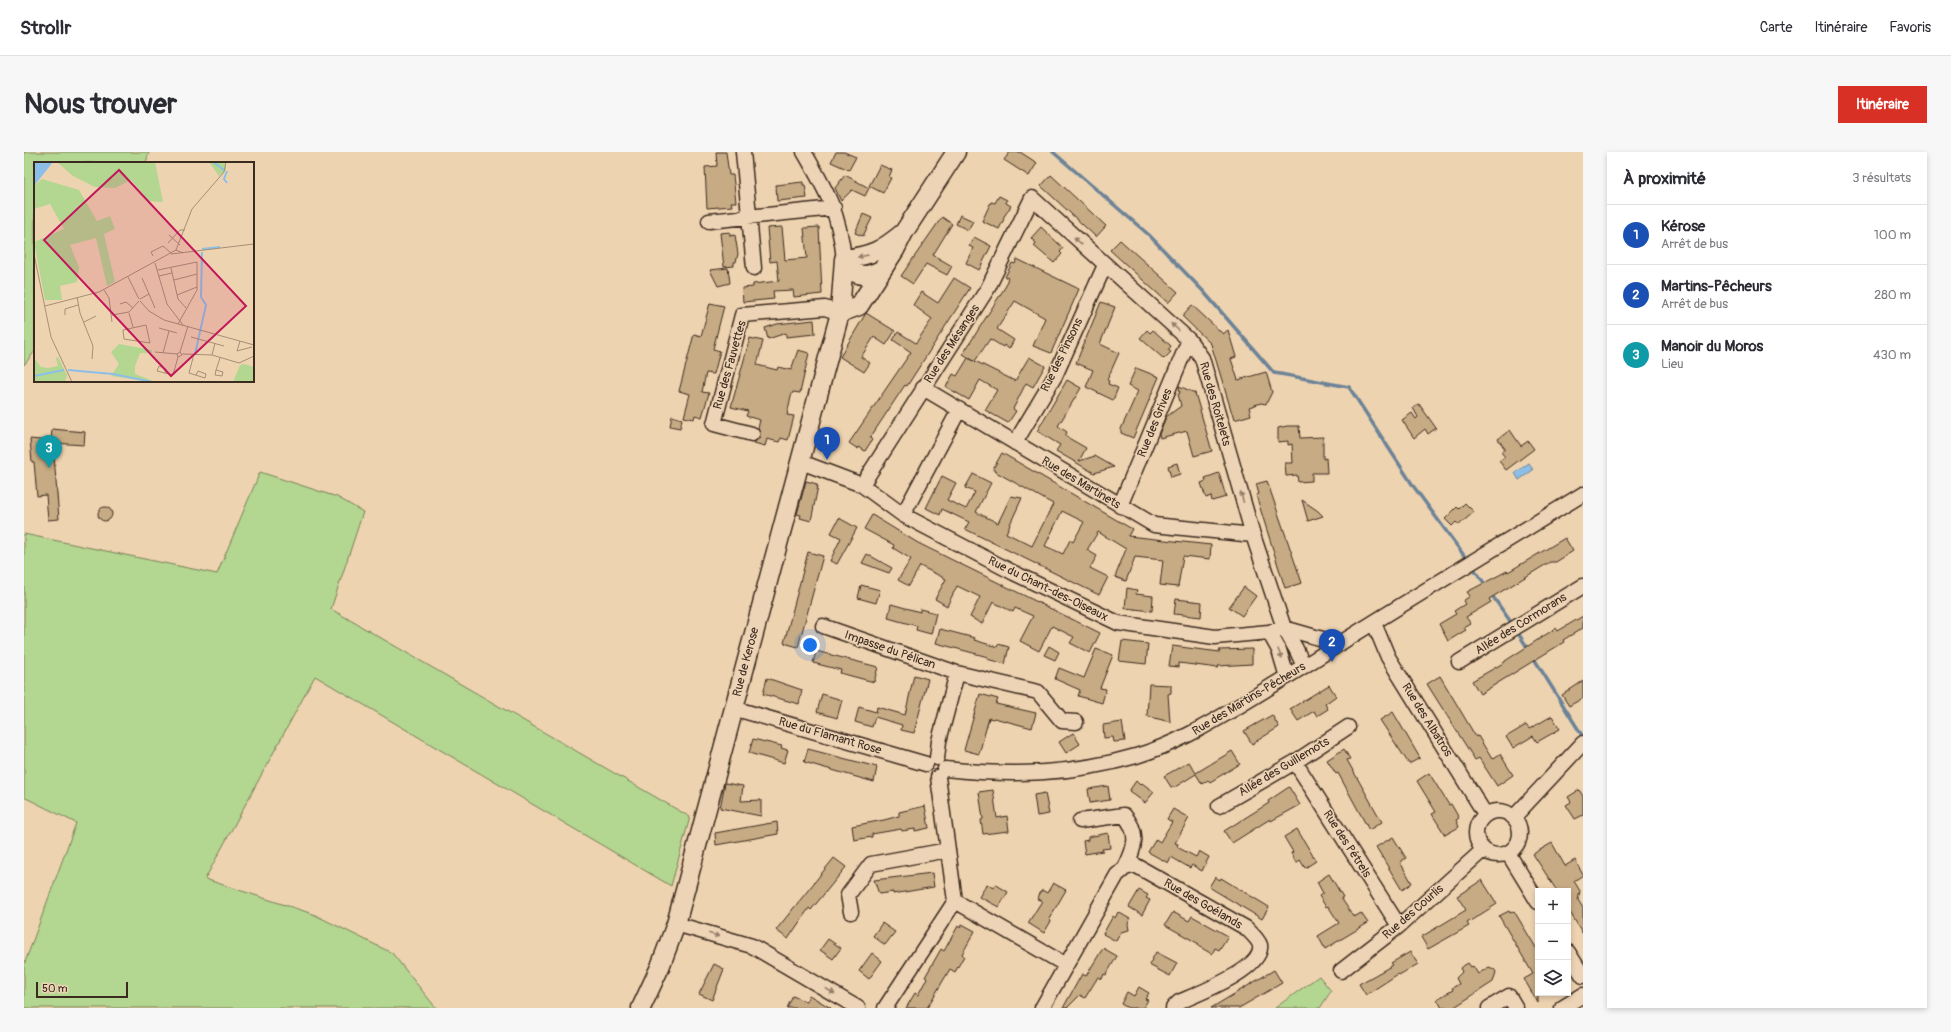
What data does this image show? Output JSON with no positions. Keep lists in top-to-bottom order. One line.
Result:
{"streets":{"main road":["Rue de Kerose"],"street":["Rue des Mésanges","Rue des Pinsons","Rue des Fauvettes","Rue des Roitelets","Rue des Grives","Rue des Martinets","Rue du Chant-des-Oiseaux","Allée des Cormorans","Impasse du Pélican","Rue des Martins-Pêcheurs","Rue des Albatros","Rue du Flamant Rose","Allée des Guillemots","Rue des Pétrels","Rue des Goélands","Rue des Courlis"]},"crossings":[["Rue des Mésanges","Rue des Roitelets"],["Rue des Mésanges","Rue des Martinets"],["Rue des Mésanges","Rue du Chant-des-Oiseaux"],["Rue des Pinsons","Rue des Roitelets"],["Rue des Pinsons","Rue des Martinets"],["Rue des Fauvettes","Rue de Kerose"],["Rue des Roitelets","Rue des Grives"],["Rue des Roitelets","Rue des Martinets"],["Rue des Roitelets","Rue des Martins-Pêcheurs"],["Rue des Grives","Rue des Martinets"],["Rue du Chant-des-Oiseaux","Rue de Kerose"],["Rue de Kerose","Rue du Flamant Rose"],["Rue des Martins-Pêcheurs","Rue des Albatros"],["Rue des Martins-Pêcheurs","Rue du Flamant Rose"],["Rue des Albatros","Rue des Courlis"],["Allée des Guillemots","Rue des Pétrels"],["Rue des Pétrels","Rue des Courlis"]],"one_way":["Rue des Roitelets"],"scale_bar":"50 m","page":{"header":"Strollr","nav":["Carte","Itinéraire","Favoris"],"buttons":"Itinéraire","title":"Nous trouver","heading":["À proximité","3 résultats"],"list":[{"mark":"1","name":"Kérose","note":"Arrêt de bus","value":"100 m"},{"mark":"2","name":"Martins-Pêcheurs","note":"Arrêt de bus","value":"280 m"},{"mark":"3","name":"Manoir du Moros","note":"Lieu","value":"430 m"}],"pins":["1","3","2"],"map_buttons":["+","−"],"scale":"50 m"}}
